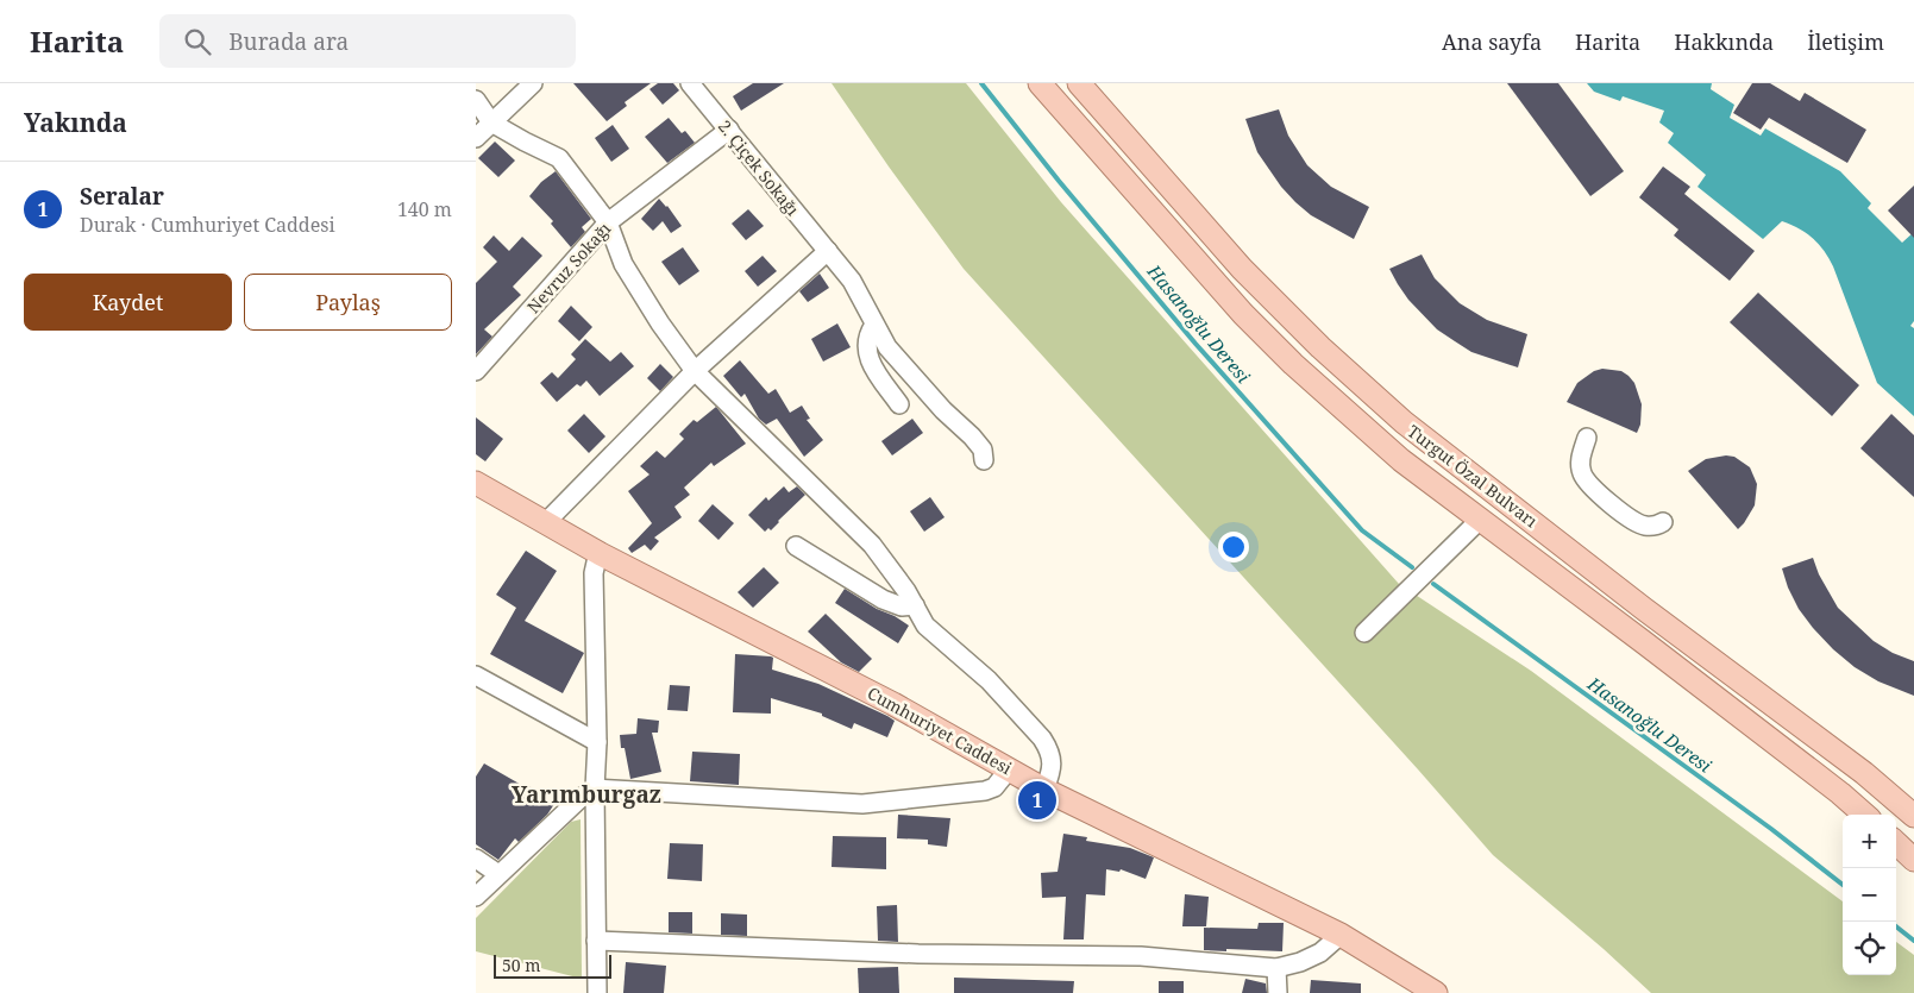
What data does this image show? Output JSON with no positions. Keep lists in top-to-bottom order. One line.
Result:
{"streets":{"main road":["Turgut Özal Bulvarı","Cumhuriyet Caddesi"],"street":["2. Çiçek Sokağı","Nevruz Sokağı"]},"crossings":[["2. Çiçek Sokağı","Nevruz Sokağı"]],"districts":["Yarımburgaz"],"water":["Hasanoğlu Deresi"],"scale_bar":"50 m","page":{"header":"Harita","search":"Burada ara","nav":["Ana sayfa","Harita","Hakkında","İletişim"],"heading":"Yakında","list":[{"mark":"1","name":"Seralar","note":"Durak · Cumhuriyet Caddesi","value":"140 m"}],"buttons":["Kaydet","Paylaş"],"pins":"1","map_buttons":["+","−"],"scale":"50 m"}}
